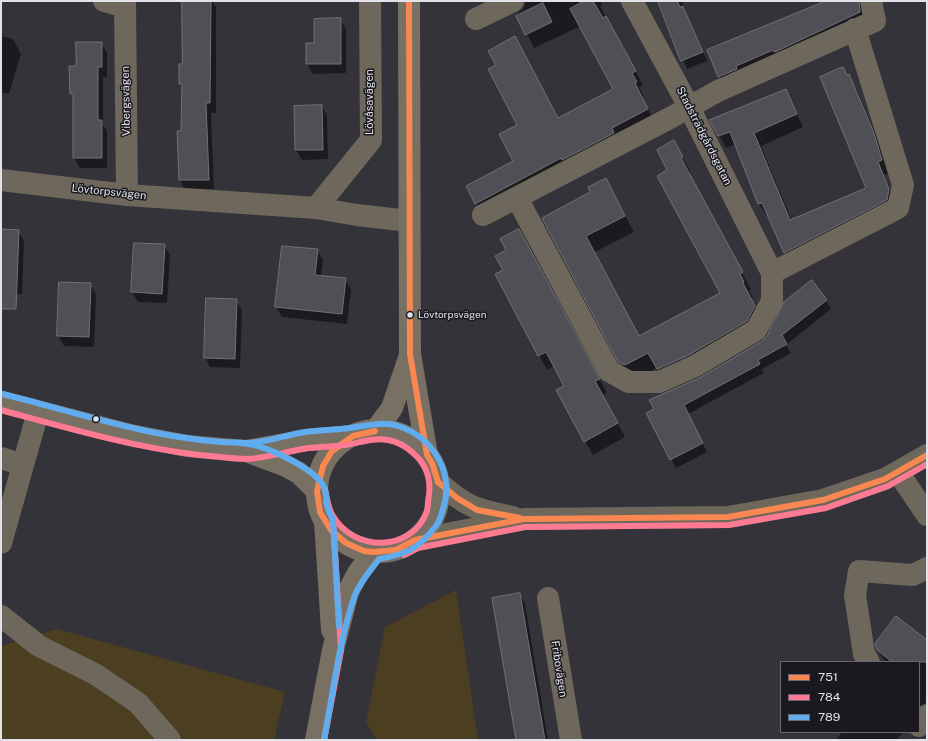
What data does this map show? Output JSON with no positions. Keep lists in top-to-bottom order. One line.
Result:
{"streets":{"street":["Vibergsvägen","Lövåsavägen","Stadsträdgårdsgatan","Lövtorpsvägen","Fribovägen"]},"crossings":[["Vibergsvägen","Lövtorpsvägen"],["Lövåsavägen","Lövtorpsvägen"]],"places":["Lövtorpsvägen"],"lines":["transit line 751","transit line 789","transit line 784"],"legend":["751","784","789"]}
